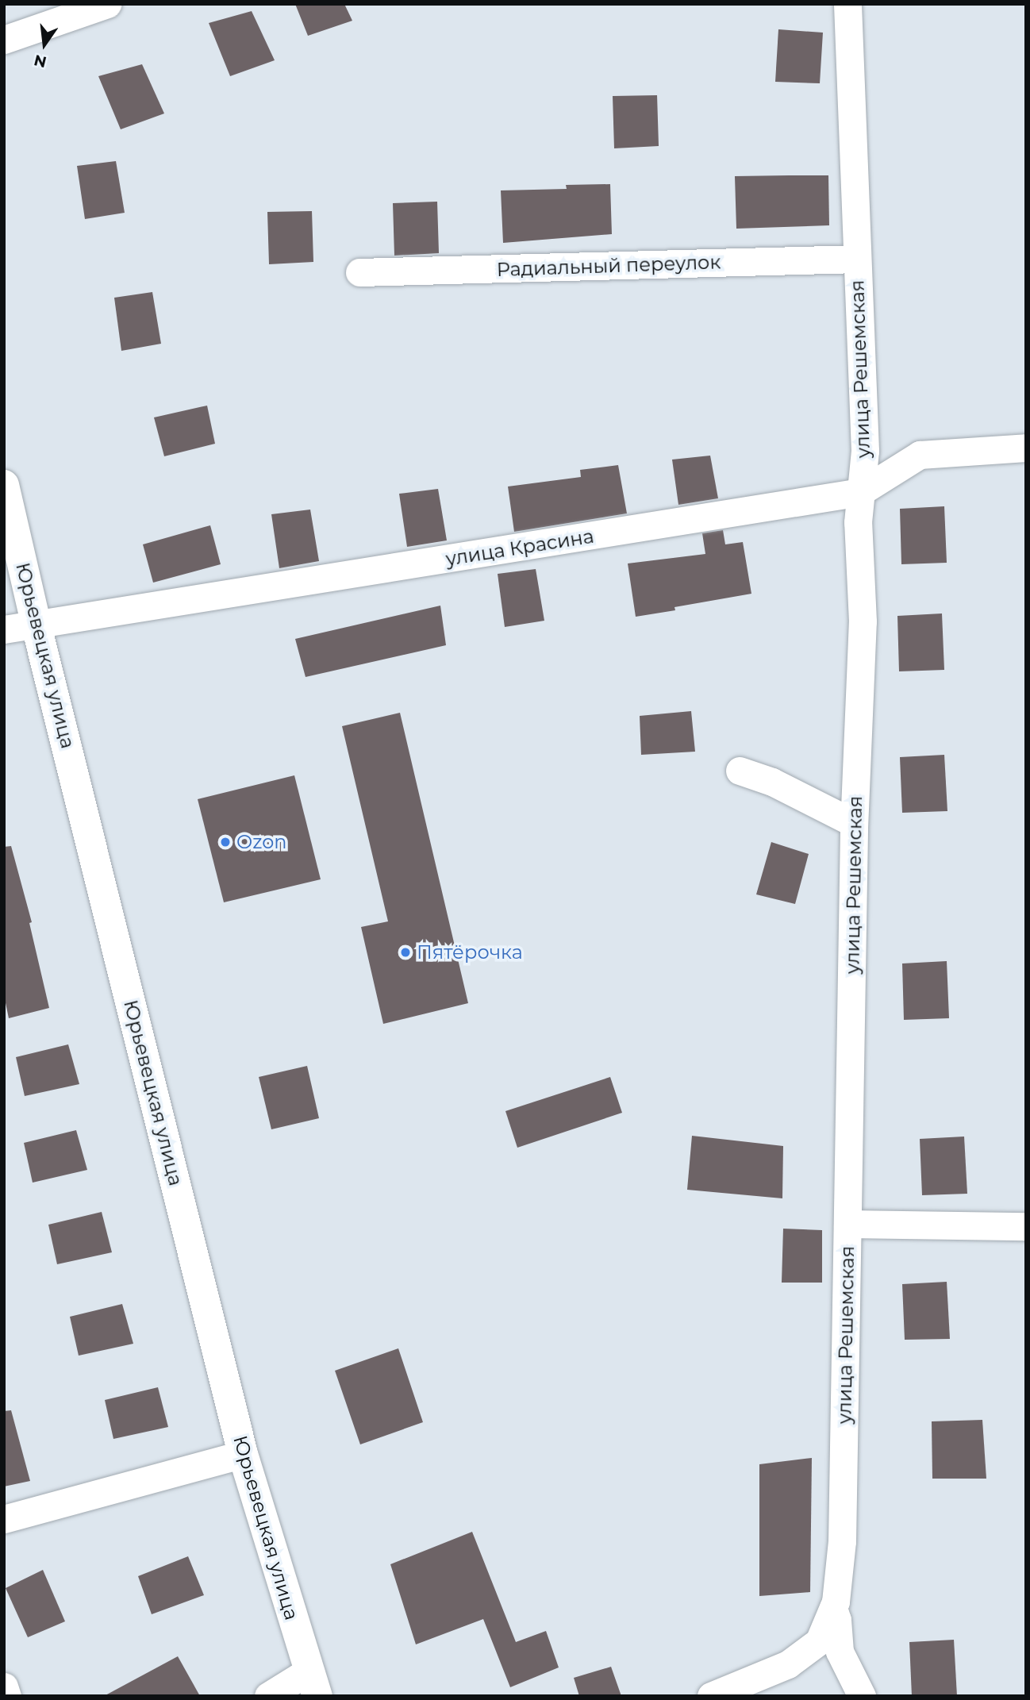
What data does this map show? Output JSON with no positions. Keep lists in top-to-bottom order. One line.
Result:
{"streets":{"main road":["Юрьевецкая улица"],"street":["Радиальный переулок","улица Решемская","улица Красина"]},"crossings":[["Радиальный переулок","улица Решемская"],["улица Решемская","улица Красина"],["улица Красина","Юрьевецкая улица"]],"places":["Ozon","Пятёрочка"],"north":"bottom"}
